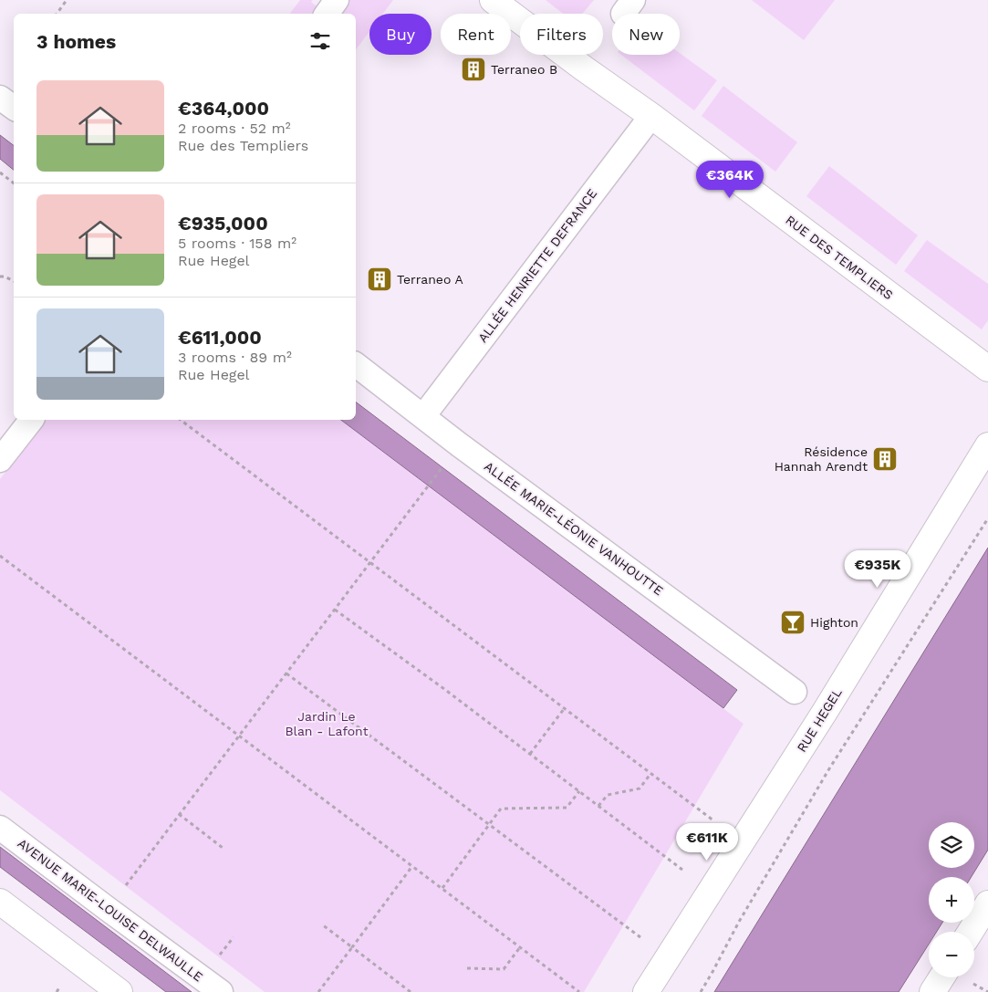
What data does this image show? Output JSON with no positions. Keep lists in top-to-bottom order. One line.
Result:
{"streets":{"street":["RUE DES TEMPLIERS","ALLÉE HENRIETTE DEFRANCE","ALLÉE MARIE-LÉONIE VANHOUTTE","RUE HEGEL","AVENUE MARIE-LOUISE DELWAULLE"]},"crossings":[["RUE DES TEMPLIERS","ALLÉE HENRIETTE DEFRANCE"],["ALLÉE HENRIETTE DEFRANCE","ALLÉE MARIE-LÉONIE VANHOUTTE"]],"parks":["Jardin Le Blan - Lafont"],"places":{"building":["Terraneo B","Terraneo A","Résidence Hannah Arendt"],"bar":["Highton"]},"page":{"chip":["Buy","Rent","Filters","New"],"heading":"3 homes","list":[{"name":"€364,000","note":"2 rooms · 52 m² · Rue des Templiers"},{"name":"€935,000","note":"5 rooms · 158 m² · Rue Hegel"},{"name":"€611,000","note":"3 rooms · 89 m² · Rue Hegel"}],"price":["€364K","€935K","€611K"],"map_buttons":["+","−"]}}
